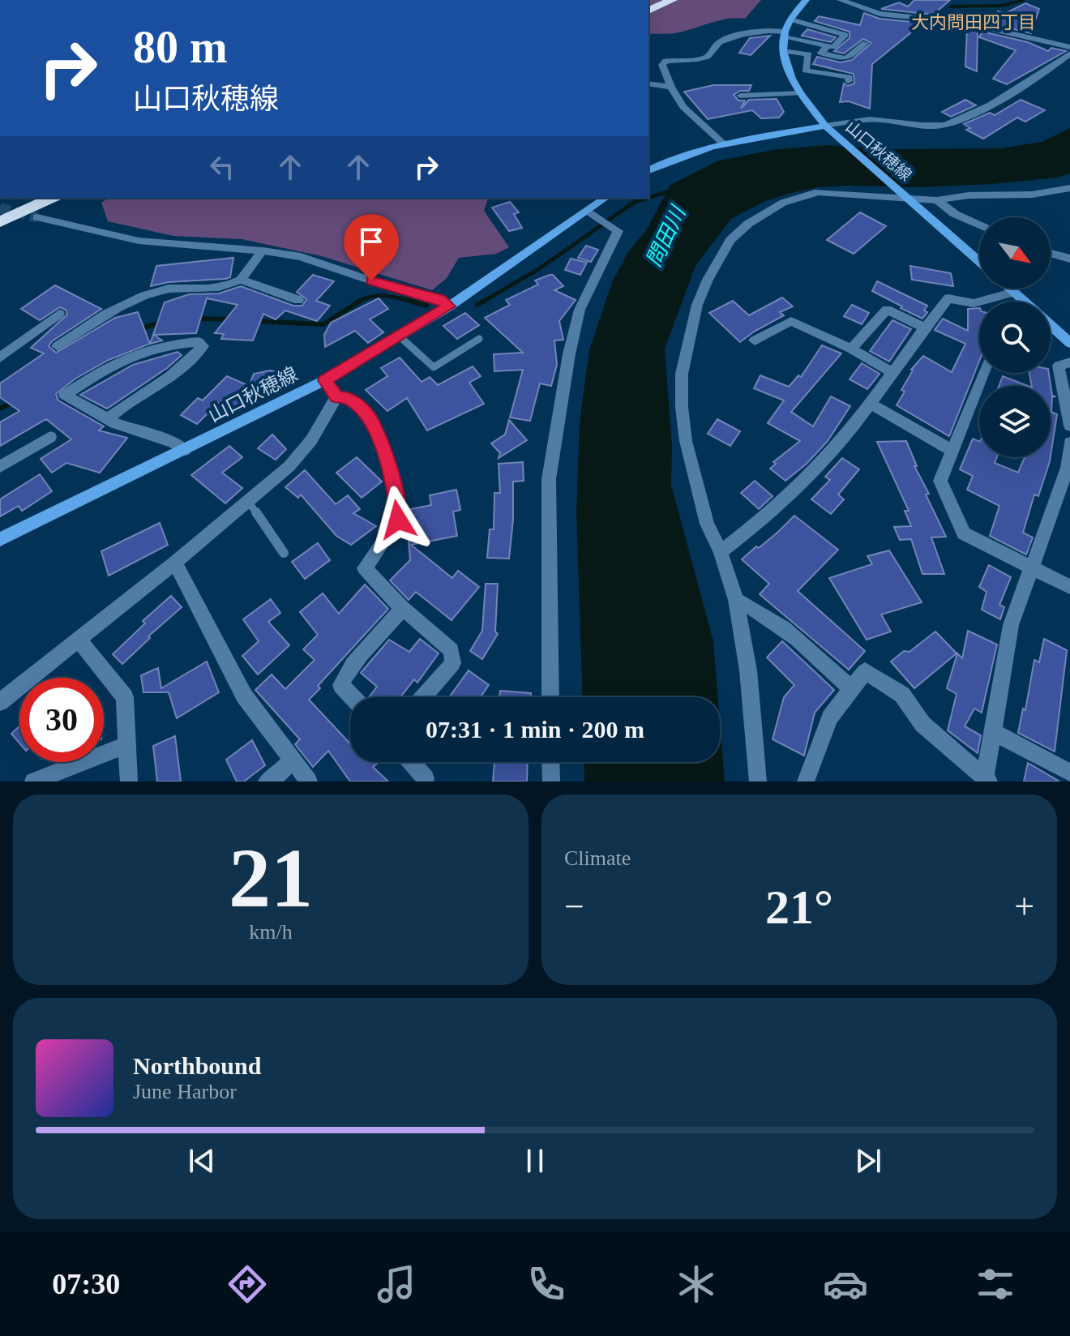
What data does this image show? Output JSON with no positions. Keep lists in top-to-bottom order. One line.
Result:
{"streets":{"main road":["山口秋穂線"]},"districts":["大内問田四丁目"],"water":["問田川"],"north":"bottom right","page":{"turn":["80 m","山口秋穂線"],"limit":"30","trip":"07:31 · 1 min · 200 m","tile":[["21","km/h"],"Climate"],"heat":["−","21°","+"],"song":["Northbound","June Harbor"],"tabs":"07:30"}}
